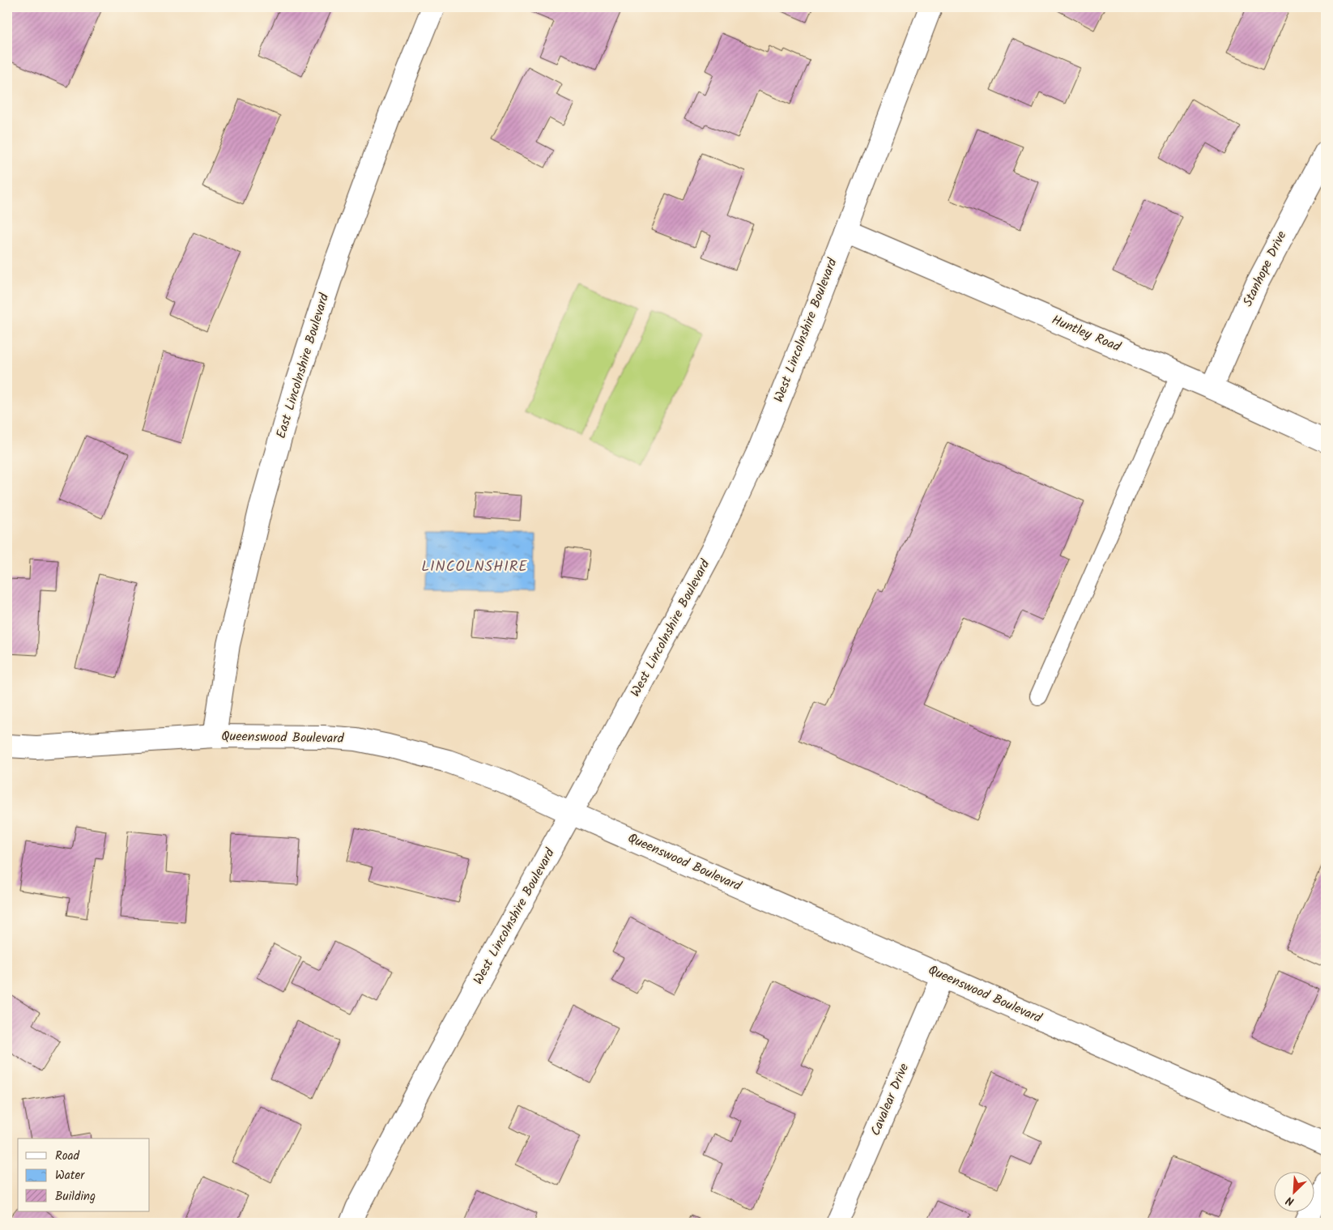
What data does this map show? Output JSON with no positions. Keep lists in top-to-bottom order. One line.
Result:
{"streets":{"street":["Stanhope Drive","West Lincolnshire Boulevard","Huntley Road","East Lincolnshire Boulevard","Queenswood Boulevard","Cavalear Drive"]},"crossings":[["Stanhope Drive","Huntley Road"],["West Lincolnshire Boulevard","Huntley Road"],["West Lincolnshire Boulevard","Queenswood Boulevard"],["East Lincolnshire Boulevard","Queenswood Boulevard"],["Queenswood Boulevard","Cavalear Drive"]],"districts":["LINCOLNSHIRE"],"legend":["Road","Water","Building"],"north":"bottom left"}
